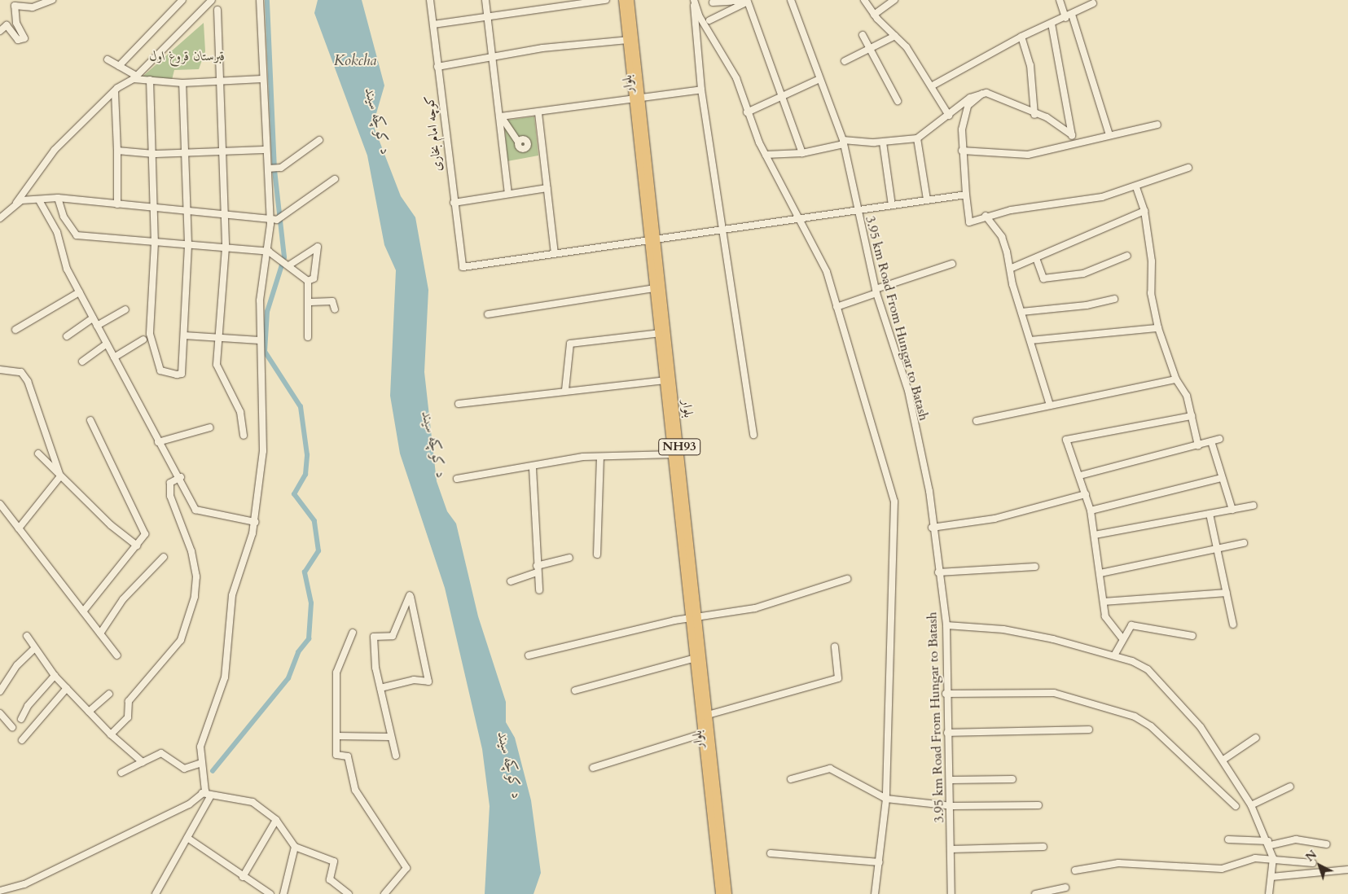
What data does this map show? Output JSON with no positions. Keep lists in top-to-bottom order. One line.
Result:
{"streets":{"main road":["بلوار","NH93"],"street":["کوچه امام بخاری","3.95 km Road From Hungar to Batash"]},"water":["Kokcha","د کوکچه سیند"],"parks":["قبرستان قروغ اول"],"north":"top left"}
